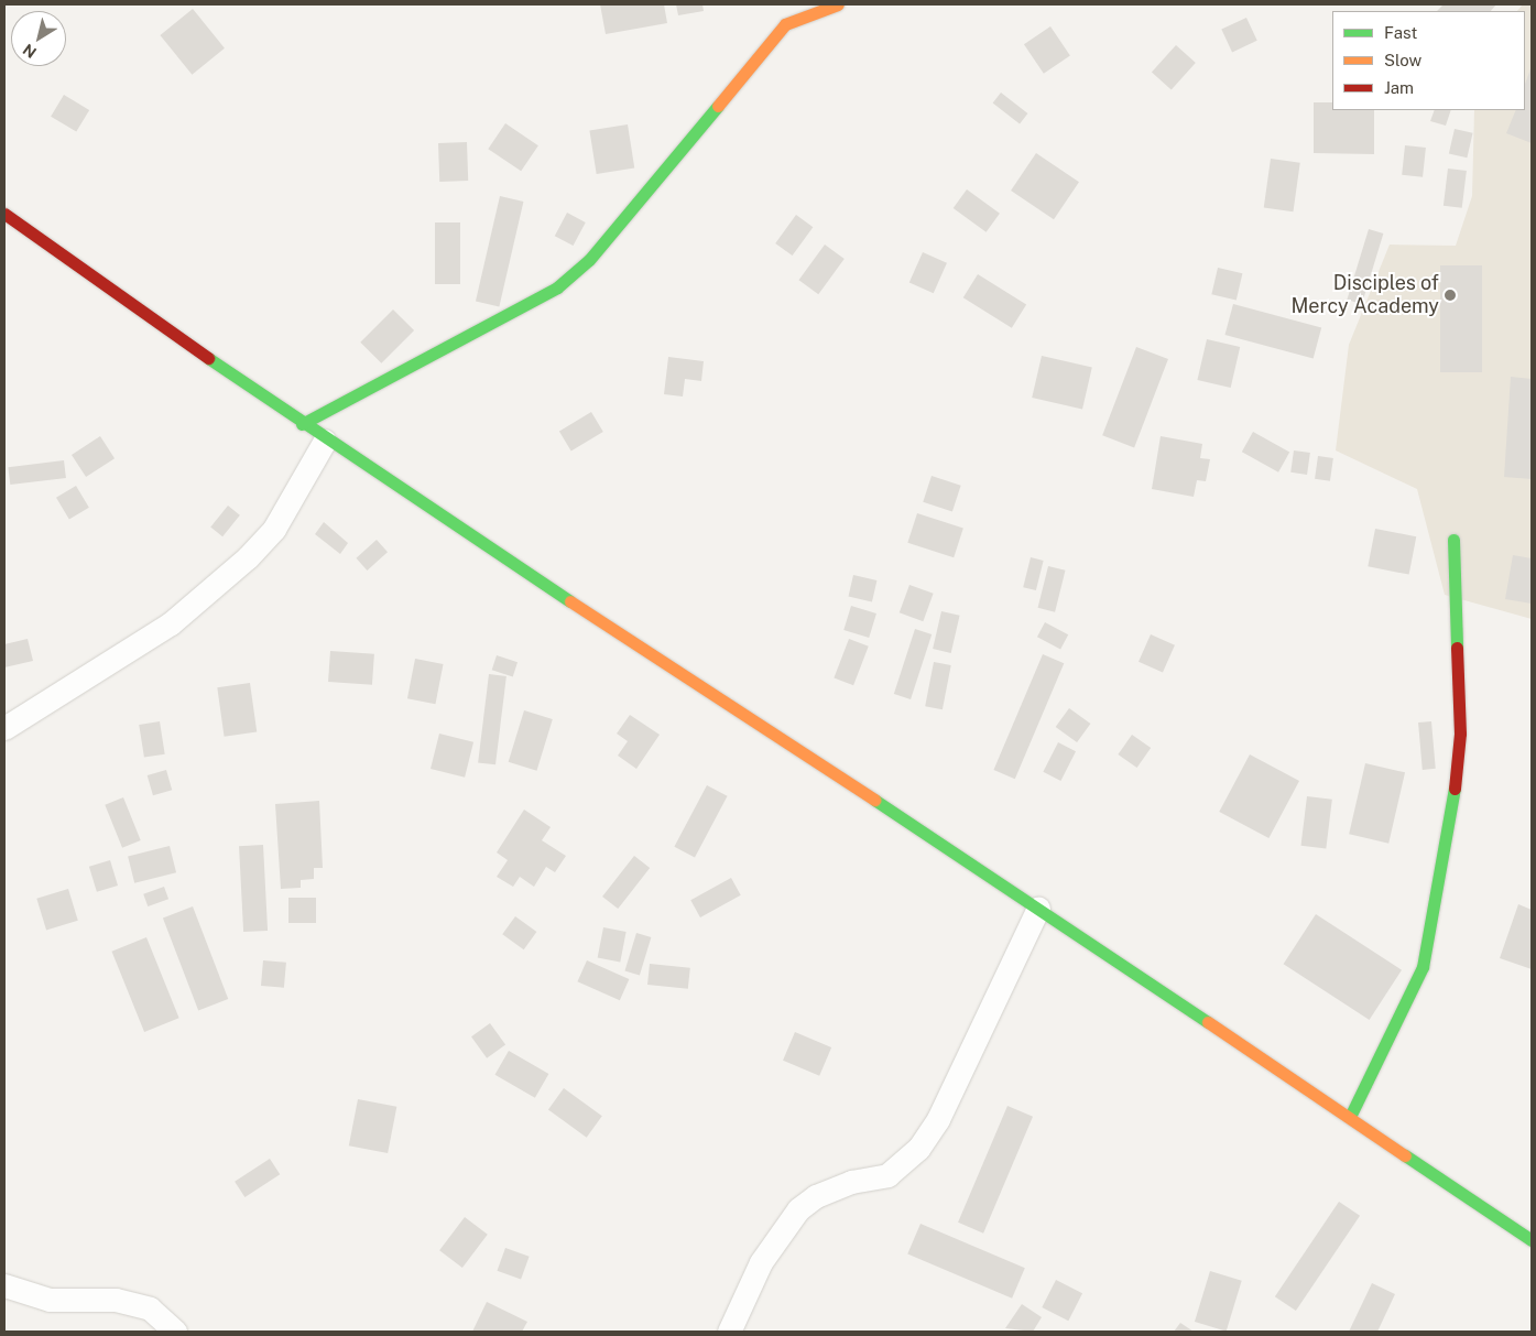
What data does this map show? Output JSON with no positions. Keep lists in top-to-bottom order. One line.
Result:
{"places":["Disciples of Mercy Academy"],"legend":["Fast","Slow","Jam"],"north":"bottom left"}
